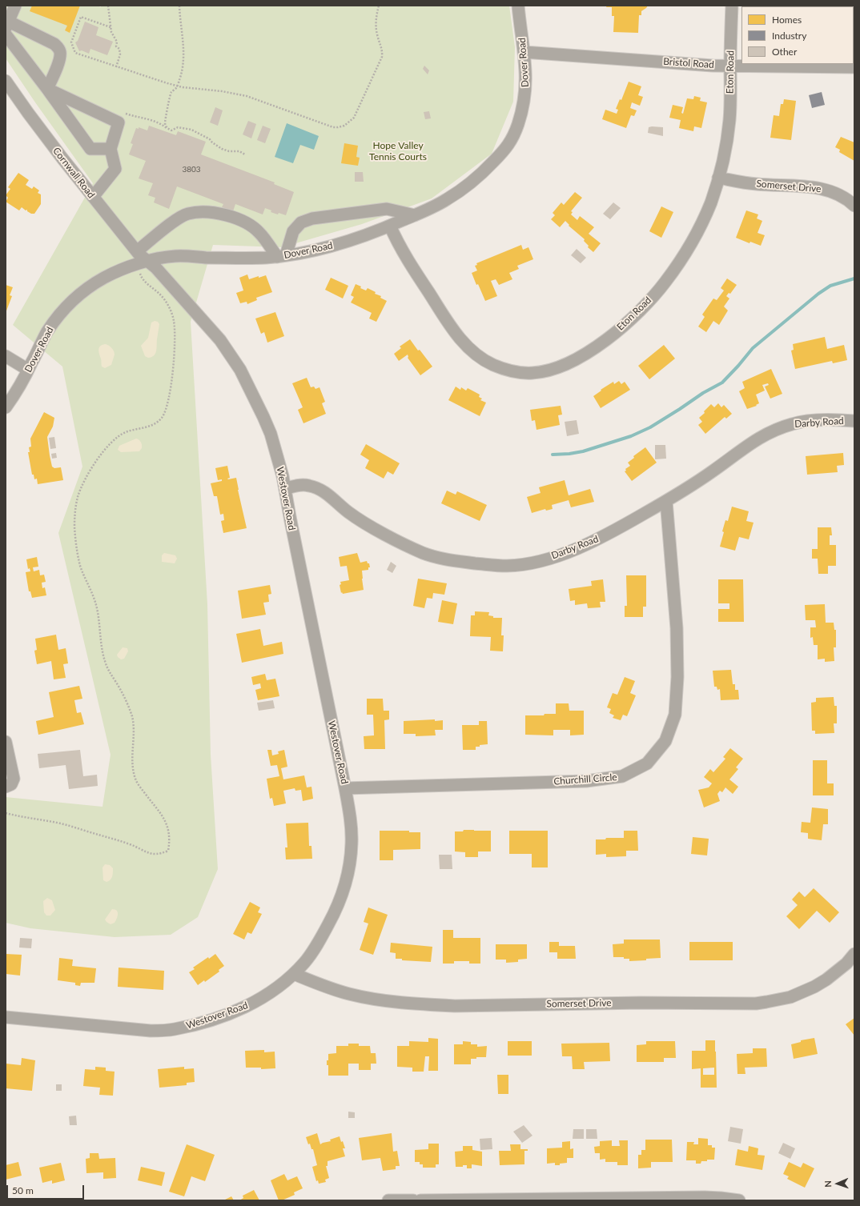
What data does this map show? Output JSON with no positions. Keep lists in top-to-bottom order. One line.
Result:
{"streets":{"street":["Dover Road","Bristol Road","Eton Road","Cornwall Road","Somerset Drive","Darby Road","Westover Road","Churchill Circle"]},"crossings":[["Dover Road","Bristol Road"],["Dover Road","Eton Road"],["Dover Road","Cornwall Road"],["Dover Road","Westover Road"],["Bristol Road","Eton Road"],["Eton Road","Somerset Drive"],["Cornwall Road","Westover Road"],["Somerset Drive","Westover Road"],["Darby Road","Westover Road"],["Darby Road","Churchill Circle"],["Westover Road","Churchill Circle"]],"parks":["Hope Valley Tennis Courts"],"house_numbers":["3803"],"legend":["Homes","Industry","Other"],"scale_bar":"50 m","north":"left"}
